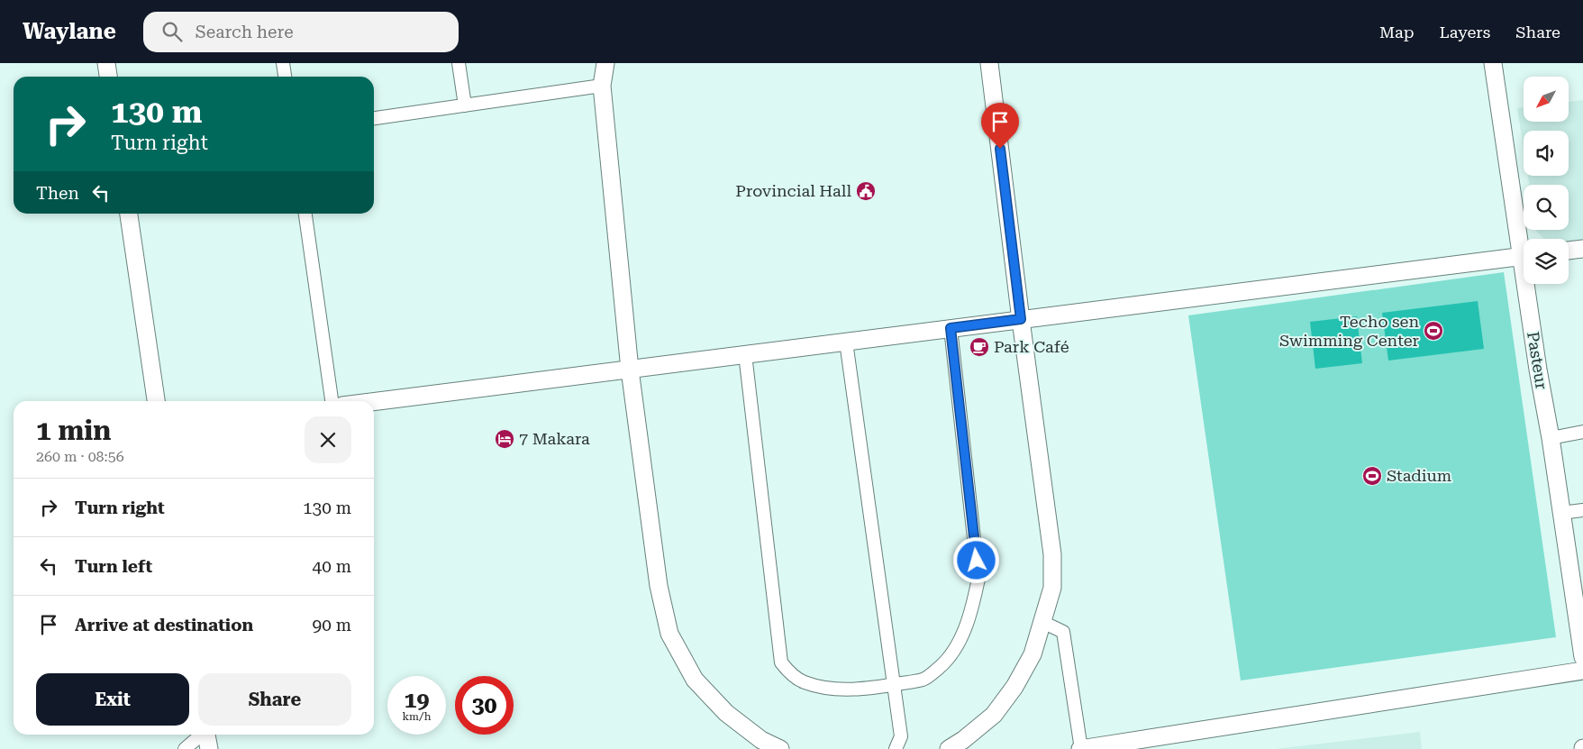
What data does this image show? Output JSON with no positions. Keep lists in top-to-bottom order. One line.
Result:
{"streets":{"street":["Pasteur"]},"places":{"public building":["Provincial Hall"],"sports":["Techo sen Swimming Center","Stadium"],"cafe":["Park Café"],"hotel":["7 Makara"]},"north":"bottom left","page":{"header":"Waylane","search":"Search here","nav":["Map","Layers","Share"],"turn":["130 m","Turn right"],"then":"Then","heading":["1 min","260 m · 08:56"],"list":[{"name":"Turn right","value":"130 m"},{"name":"Turn left","value":"40 m"},{"name":"Arrive at destination","value":"90 m"}],"buttons":["Exit","Share"],"speed":"19 km/h","limit":"30"}}
